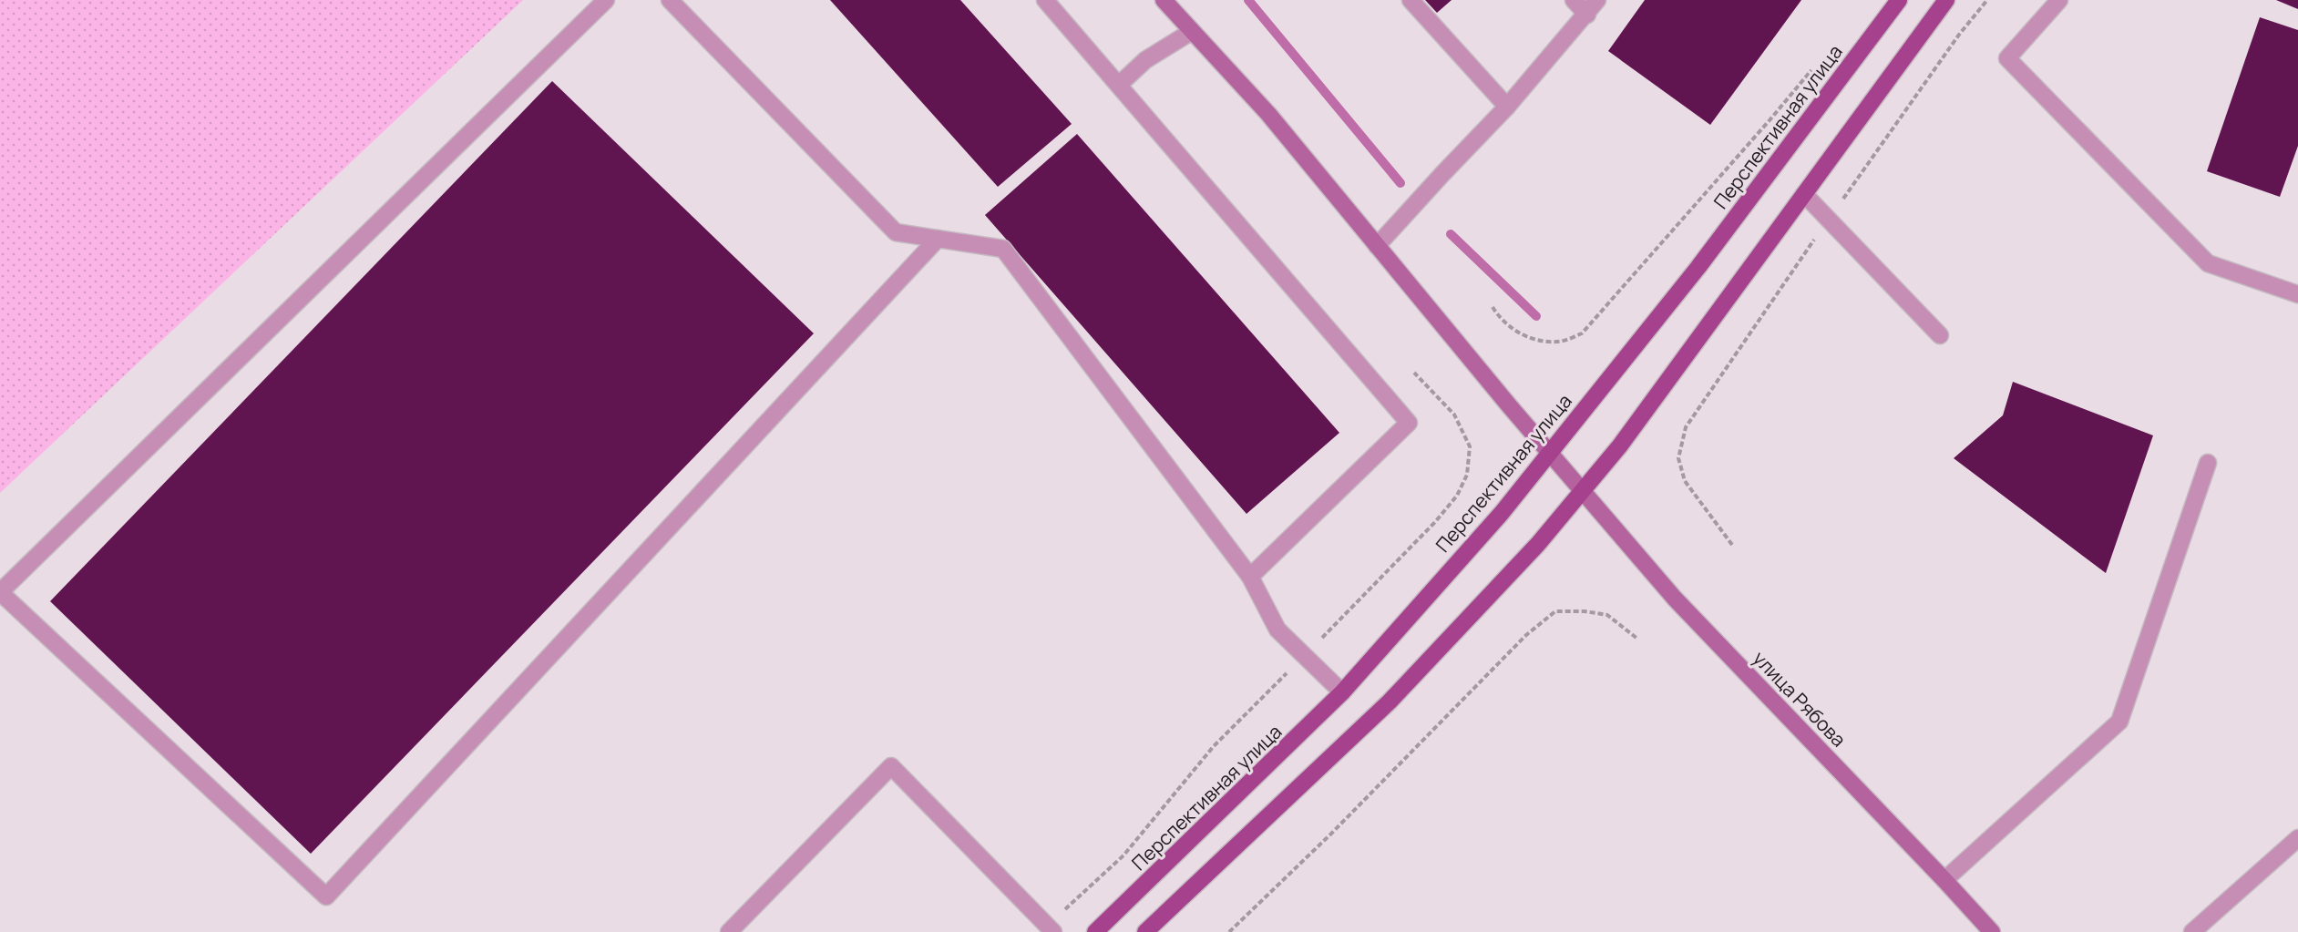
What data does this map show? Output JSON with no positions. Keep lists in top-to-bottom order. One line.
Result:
{"streets":{"main road":["Перспективная улица","улица Рябова"]},"crossings":[["Перспективная улица","улица Рябова"]]}
